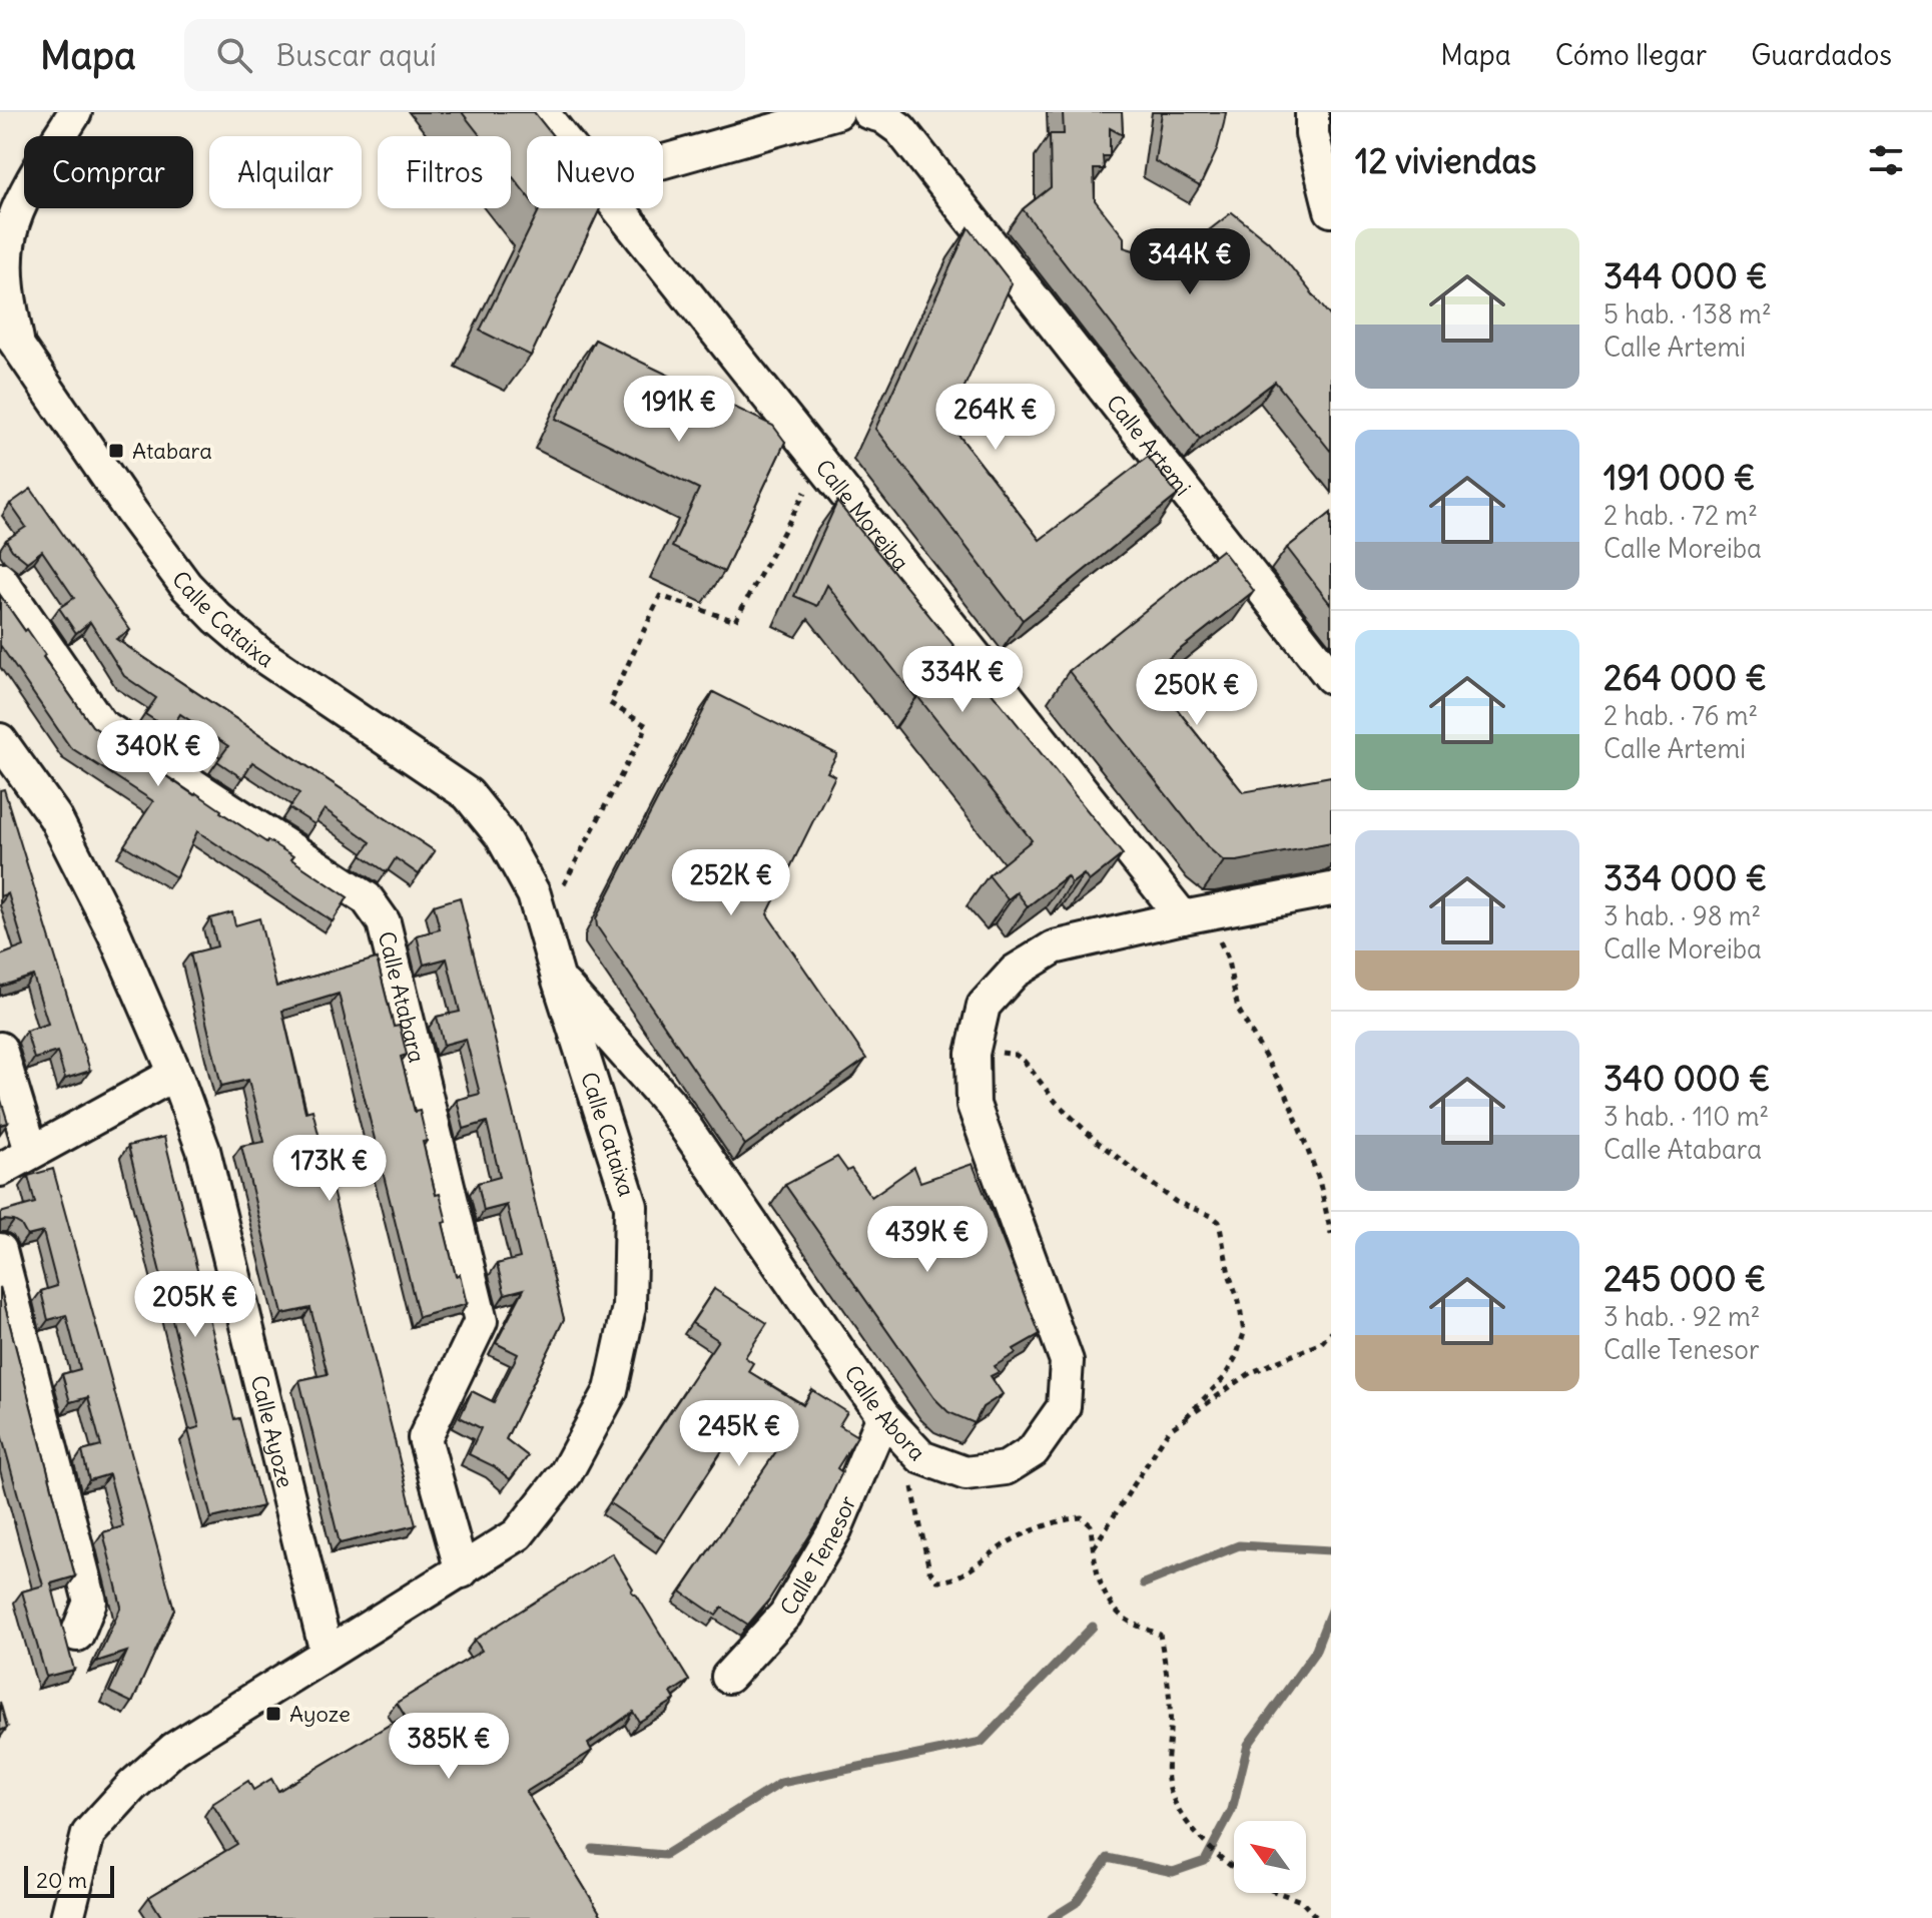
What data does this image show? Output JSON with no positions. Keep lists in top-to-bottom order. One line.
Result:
{"streets":{"street":["Calle Artemi","Calle Moreiba","Calle Cataixa","Calle Atabara","Calle Abora","Calle Ayoze","Calle Tenesor"]},"crossings":[["Calle Moreiba","Calle Abora"],["Calle Cataixa","Calle Atabara"],["Calle Cataixa","Calle Abora"],["Calle Cataixa","Calle Ayoze"],["Calle Abora","Calle Tenesor"]],"places":{"transit":["Atabara","Ayoze"]},"scale_bar":"20 m","north":"top left","page":{"header":"Mapa","search":"Buscar aquí","nav":["Mapa","Cómo llegar","Guardados"],"heading":"12 viviendas","chip":["Comprar","Alquilar","Filtros","Nuevo"],"list":[{"name":"344 000 €","note":"5 hab. · 138 m² · Calle Artemi"},{"name":"191 000 €","note":"2 hab. · 72 m² · Calle Moreiba"},{"name":"264 000 €","note":"2 hab. · 76 m² · Calle Artemi"},{"name":"334 000 €","note":"3 hab. · 98 m² · Calle Moreiba"},{"name":"340 000 €","note":"3 hab. · 110 m² · Calle Atabara"},{"name":"245 000 €","note":"3 hab. · 92 m² · Calle Tenesor"}],"price":["344K €","191K €","264K €","334K €","250K €","340K €","252K €","173K €","439K €","205K €","245K €","385K €"],"scale":"20 m"}}
